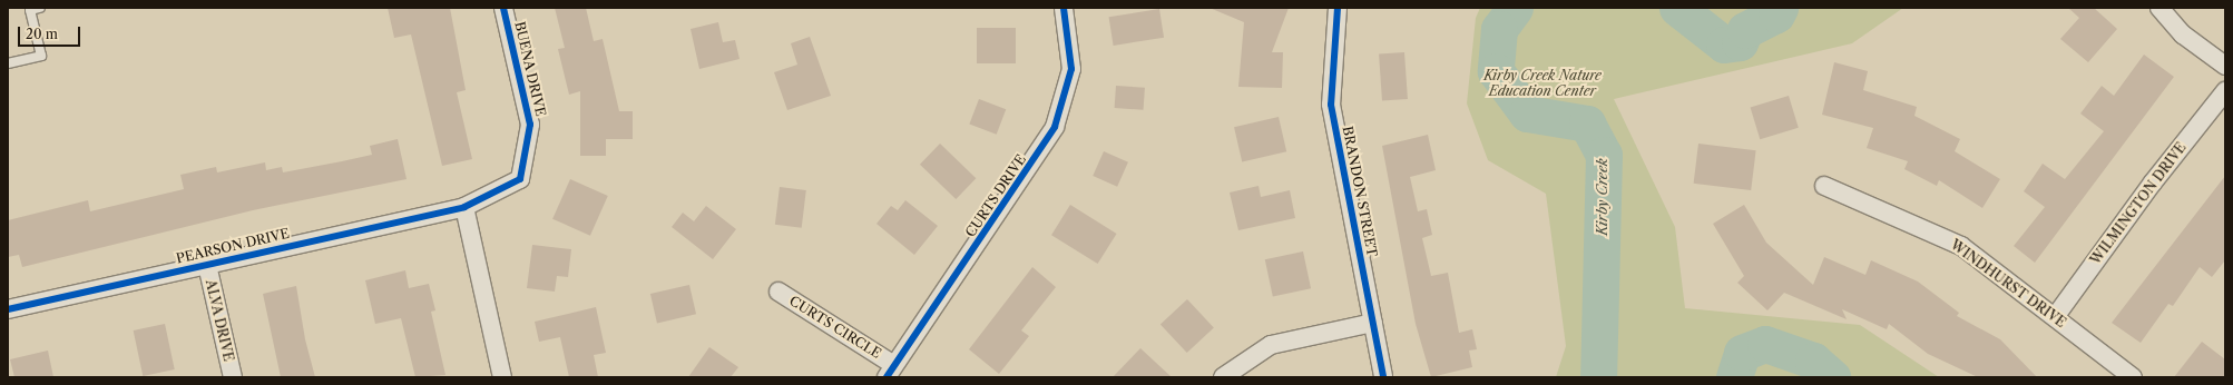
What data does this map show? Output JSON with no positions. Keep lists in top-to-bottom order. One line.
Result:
{"streets":{"street":["BUENA DRIVE","BRANDON STREET","CURTS DRIVE","WILMINGTON DRIVE","PEARSON DRIVE","WINDHURST DRIVE","ALVA DRIVE","CURTS CIRCLE"]},"crossings":[["BUENA DRIVE","PEARSON DRIVE"],["CURTS DRIVE","CURTS CIRCLE"],["WILMINGTON DRIVE","WINDHURST DRIVE"],["PEARSON DRIVE","ALVA DRIVE"]],"water":["Kirby Creek"],"parks":["Kirby Creek Nature Education Center"],"scale_bar":"20 m"}
